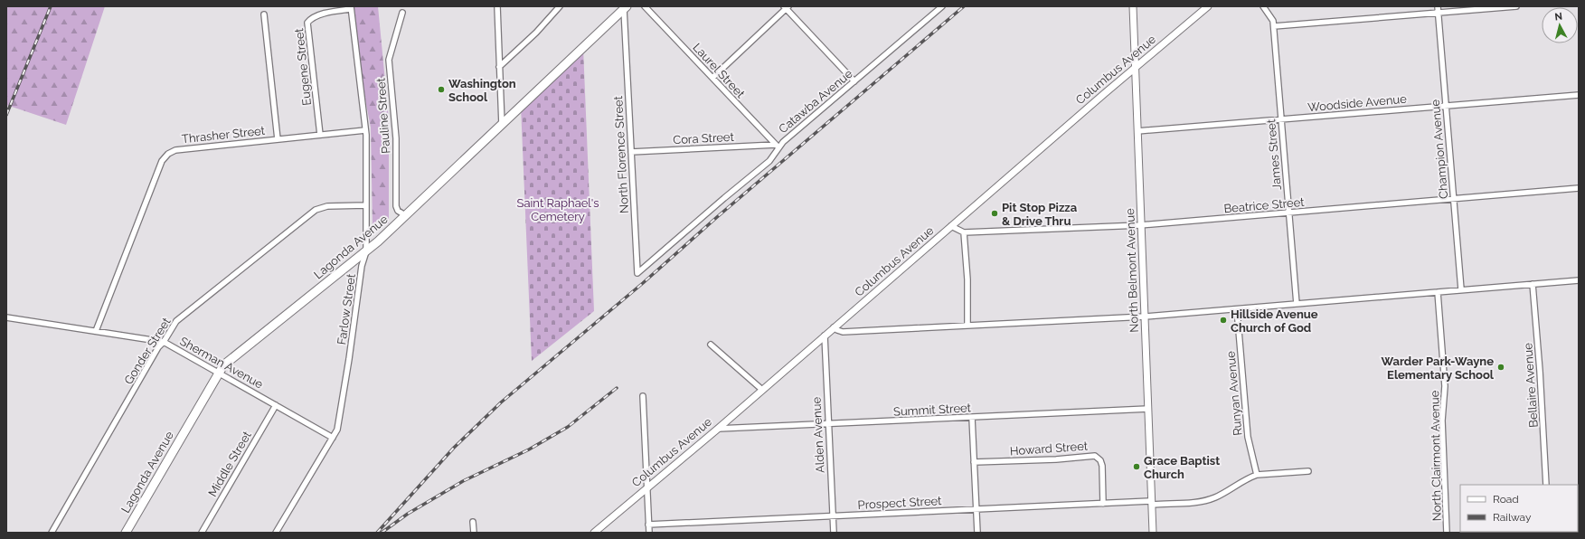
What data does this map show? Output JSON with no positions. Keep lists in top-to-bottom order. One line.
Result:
{"streets":{"main road":["Lagonda Avenue"],"street":["Eugene Street","Columbus Avenue","Laurel Street","Catawba Avenue","Woodside Avenue","Pauline Street","Thrasher Street","Cora Street","Champion Avenue","North Florence Street","James Street","Beatrice Street","North Belmont Avenue","Farlow Street","Gonder Street","Sherman Avenue","Bellaire Avenue","Runyan Avenue","Summit Street","Alden Avenue","Howard Street","North Clairmont Avenue","Middle Street","Prospect Street"]},"crossings":[["Eugene Street","Thrasher Street"],["Eugene Street","Farlow Street"],["Columbus Avenue","Beatrice Street"],["Columbus Avenue","North Belmont Avenue"],["Columbus Avenue","Summit Street"],["Columbus Avenue","Alden Avenue"],["Laurel Street","Catawba Avenue"],["Laurel Street","Cora Street"],["Catawba Avenue","Cora Street"],["Catawba Avenue","North Florence Street"],["Woodside Avenue","Champion Avenue"],["Woodside Avenue","James Street"],["Woodside Avenue","North Belmont Avenue"],["Pauline Street","Lagonda Avenue"],["Thrasher Street","Farlow Street"],["Thrasher Street","Sherman Avenue"],["Cora Street","North Florence Street"],["Champion Avenue","Beatrice Street"],["North Florence Street","Lagonda Avenue"],["James Street","Beatrice Street"],["Beatrice Street","North Belmont Avenue"],["Lagonda Avenue","Farlow Street"],["Lagonda Avenue","Sherman Avenue"],["North Belmont Avenue","Summit Street"],["North Belmont Avenue","Prospect Street"],["Farlow Street","Gonder Street"],["Farlow Street","Sherman Avenue"],["Gonder Street","Sherman Avenue"],["Sherman Avenue","Middle Street"],["Runyan Avenue","Prospect Street"],["Summit Street","Alden Avenue"],["Alden Avenue","Prospect Street"],["Howard Street","Prospect Street"]],"parks":["Saint Raphael's Cemetery"],"places":["Washington School","Pit Stop Pizza & Drive Thru","Hillside Avenue Church of God","Warder Park-Wayne Elementary School","Grace Baptist Church"],"legend":["Road","Railway"],"north":"top"}
